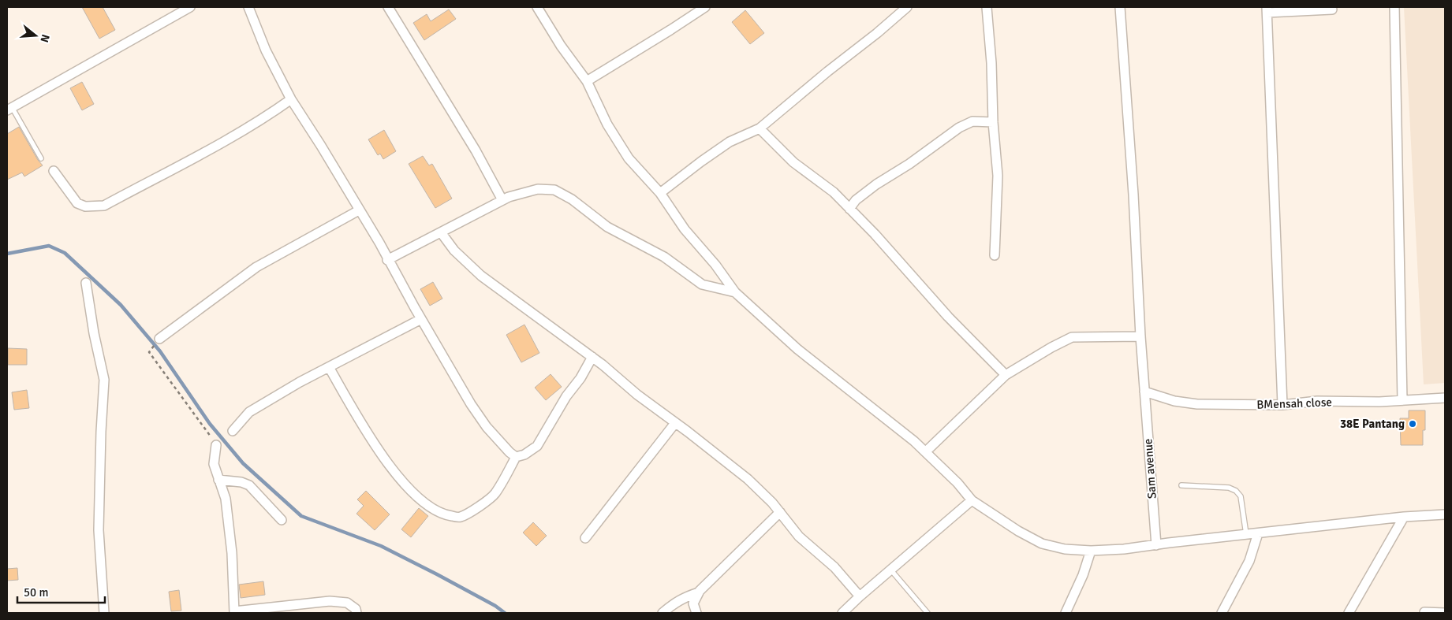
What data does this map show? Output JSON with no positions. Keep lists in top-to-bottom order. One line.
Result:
{"streets":{"street":["BMensah close","Sam avenue"]},"crossings":[["BMensah close","Sam avenue"]],"places":["38E Pantang"],"scale_bar":"50 m","north":"right"}
